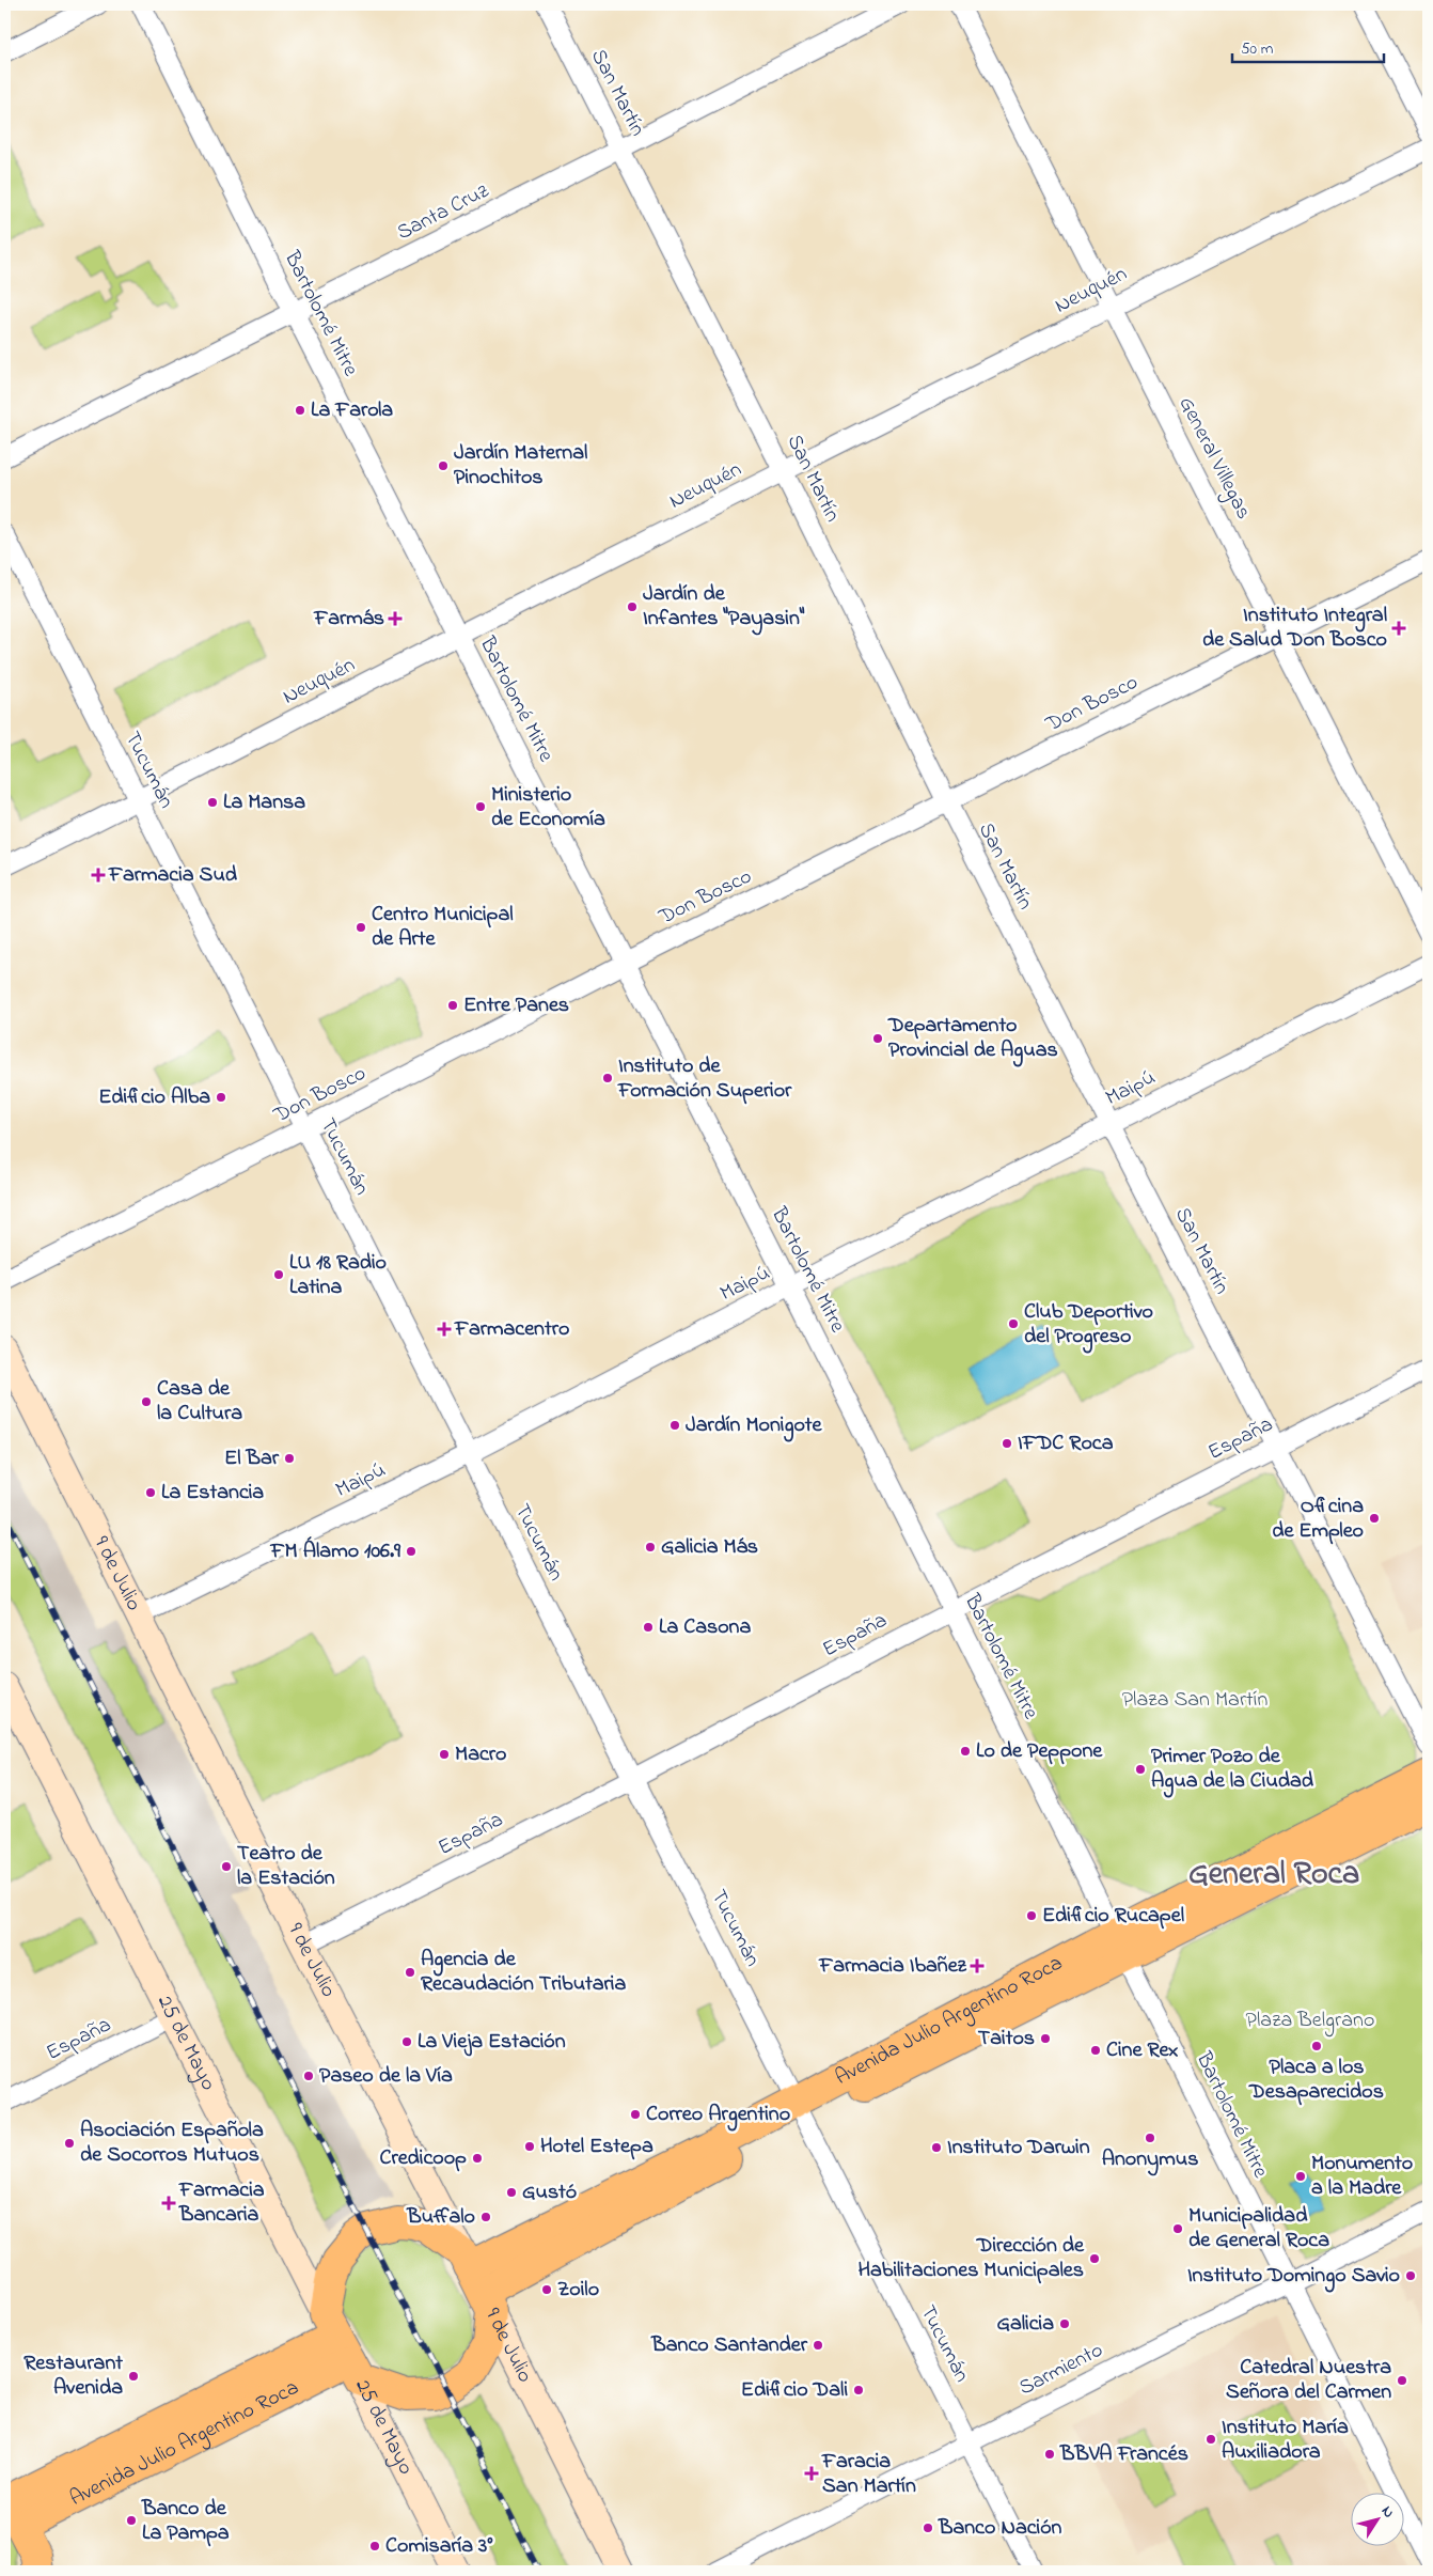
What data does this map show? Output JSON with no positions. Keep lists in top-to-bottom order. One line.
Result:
{"streets":{"main road":["9 de Julio","Avenida Julio Argentino Roca","25 de Mayo"],"street":["San Martín","Santa Cruz","Neuquén","Bartolomé Mitre","General Villegas","Don Bosco","Tucumán","Maipú","España","Sarmiento"]},"crossings":[["San Martín","Santa Cruz"],["San Martín","Neuquén"],["San Martín","Don Bosco"],["San Martín","Maipú"],["San Martín","España"],["Santa Cruz","Bartolomé Mitre"],["Neuquén","Bartolomé Mitre"],["Neuquén","General Villegas"],["Neuquén","Tucumán"],["Bartolomé Mitre","Don Bosco"],["Bartolomé Mitre","Maipú"],["Bartolomé Mitre","España"],["Bartolomé Mitre","Avenida Julio Argentino Roca"],["Bartolomé Mitre","Sarmiento"],["General Villegas","Don Bosco"],["Don Bosco","Tucumán"],["Tucumán","Maipú"],["Tucumán","España"],["Tucumán","Avenida Julio Argentino Roca"],["Tucumán","Sarmiento"],["Maipú","9 de Julio"],["España","9 de Julio"],["España","25 de Mayo"],["9 de Julio","Avenida Julio Argentino Roca"],["9 de Julio","25 de Mayo"],["Avenida Julio Argentino Roca","25 de Mayo"]],"districts":["General Roca"],"parks":["Plaza San Martín","Plaza Belgrano"],"places":{"other":["La Farola","Jardín Maternal Pinochitos","Jardín de Infantes \"Payasin\"","La Mansa","Ministerio de Economía","Centro Municipal de Arte","Entre Panes","Departamento Provincial de Aguas","Instituto de Formación Superior","Edificio Alba","LU 18 Radio Latina","Club Deportivo del Progreso","Casa de la Cultura","Jardín Monigote","IFDC Roca","El Bar","La Estancia","Oficina de Empleo","Galicia Más","FM Álamo 106.9","La Casona","Lo de Peppone","Macro","Primer Pozo de Agua de la Ciudad","Teatro de la Estación","Edificio Rucapel","Agencia de Recaudación Tributaria","Taitos","La Vieja Estación","Placa a los Desaparecidos","Cine Rex","Paseo de la Vía","Correo Argentino","Anonymus","Asociación Española de Socorros Mutuos","Hotel Estepa","Instituto Darwin","Credicoop","Monumento a la Madre","Gustó","Buffalo","Municipalidad de General Roca","Dirección de Habilitaciones Municipales","Instituto Domingo Savio","Zoilo","Galicia","Banco Santander","Restaurant Avenida","Catedral Nuestra Señora del Carmen","Edificio Dali","Instituto María Auxiliadora","BBVA Francés","Banco de La Pampa","Banco Nación","Comisaría 3°"],"health":["Farmás","Instituto Integral de Salud Don Bosco","Farmacia Sud","Farmacentro","Farmacia Ibañez","Farmacia Bancaria","Faracia San Martín"]},"scale_bar":"50 m","north":"top right"}
